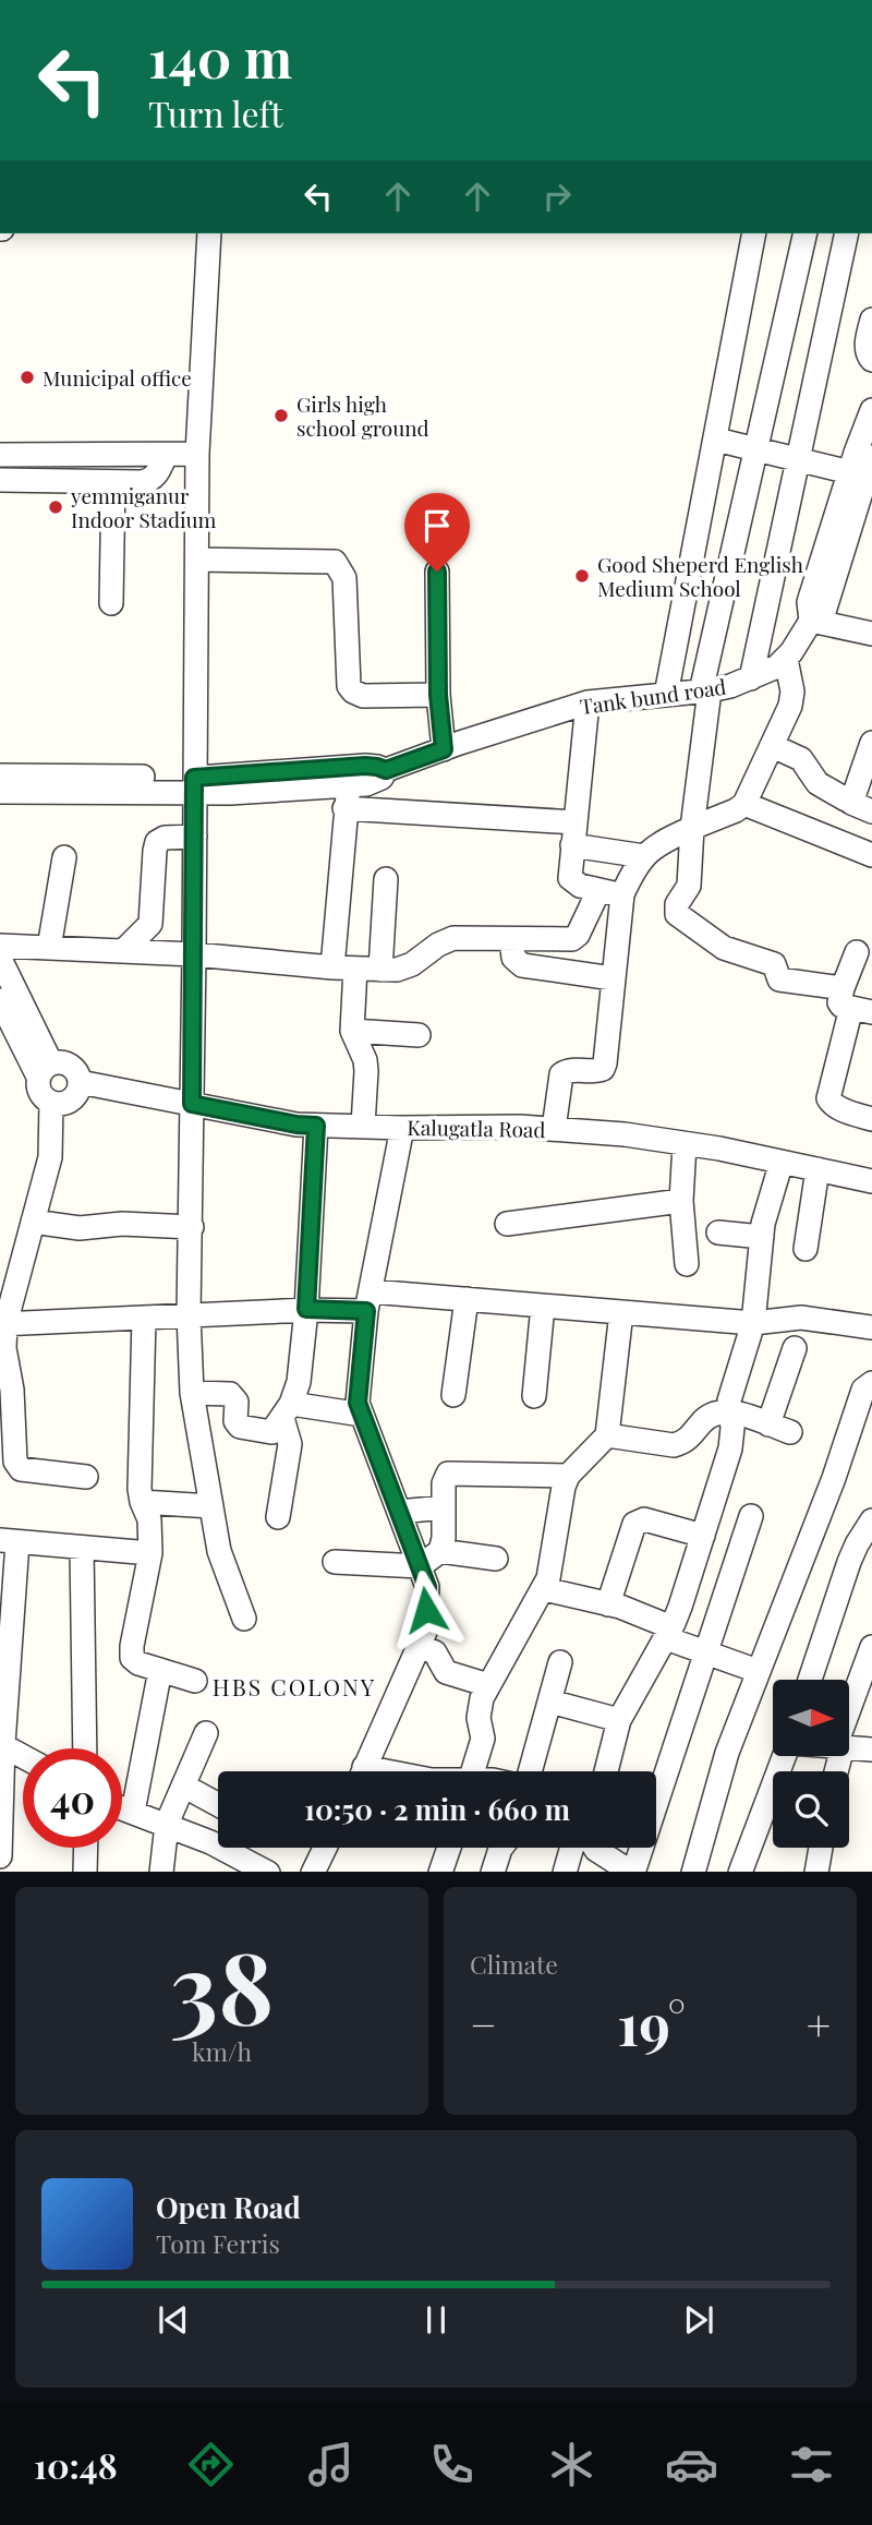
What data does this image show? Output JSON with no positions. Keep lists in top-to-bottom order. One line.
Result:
{"streets":{"street":["Tank bund road","Kalugatla Road"]},"districts":["HBS COLONY"],"places":["Municipal office","Girls high school ground","yemmiganur Indoor Stadium","Good Sheperd English Medium School"],"north":"right","page":{"turn":["140 m","Turn left"],"limit":"40","trip":"10:50 · 2 min · 660 m","tile":[["38","km/h"],"Climate"],"heat":["−","19°","+"],"song":["Open Road","Tom Ferris"],"tabs":"10:48"}}
